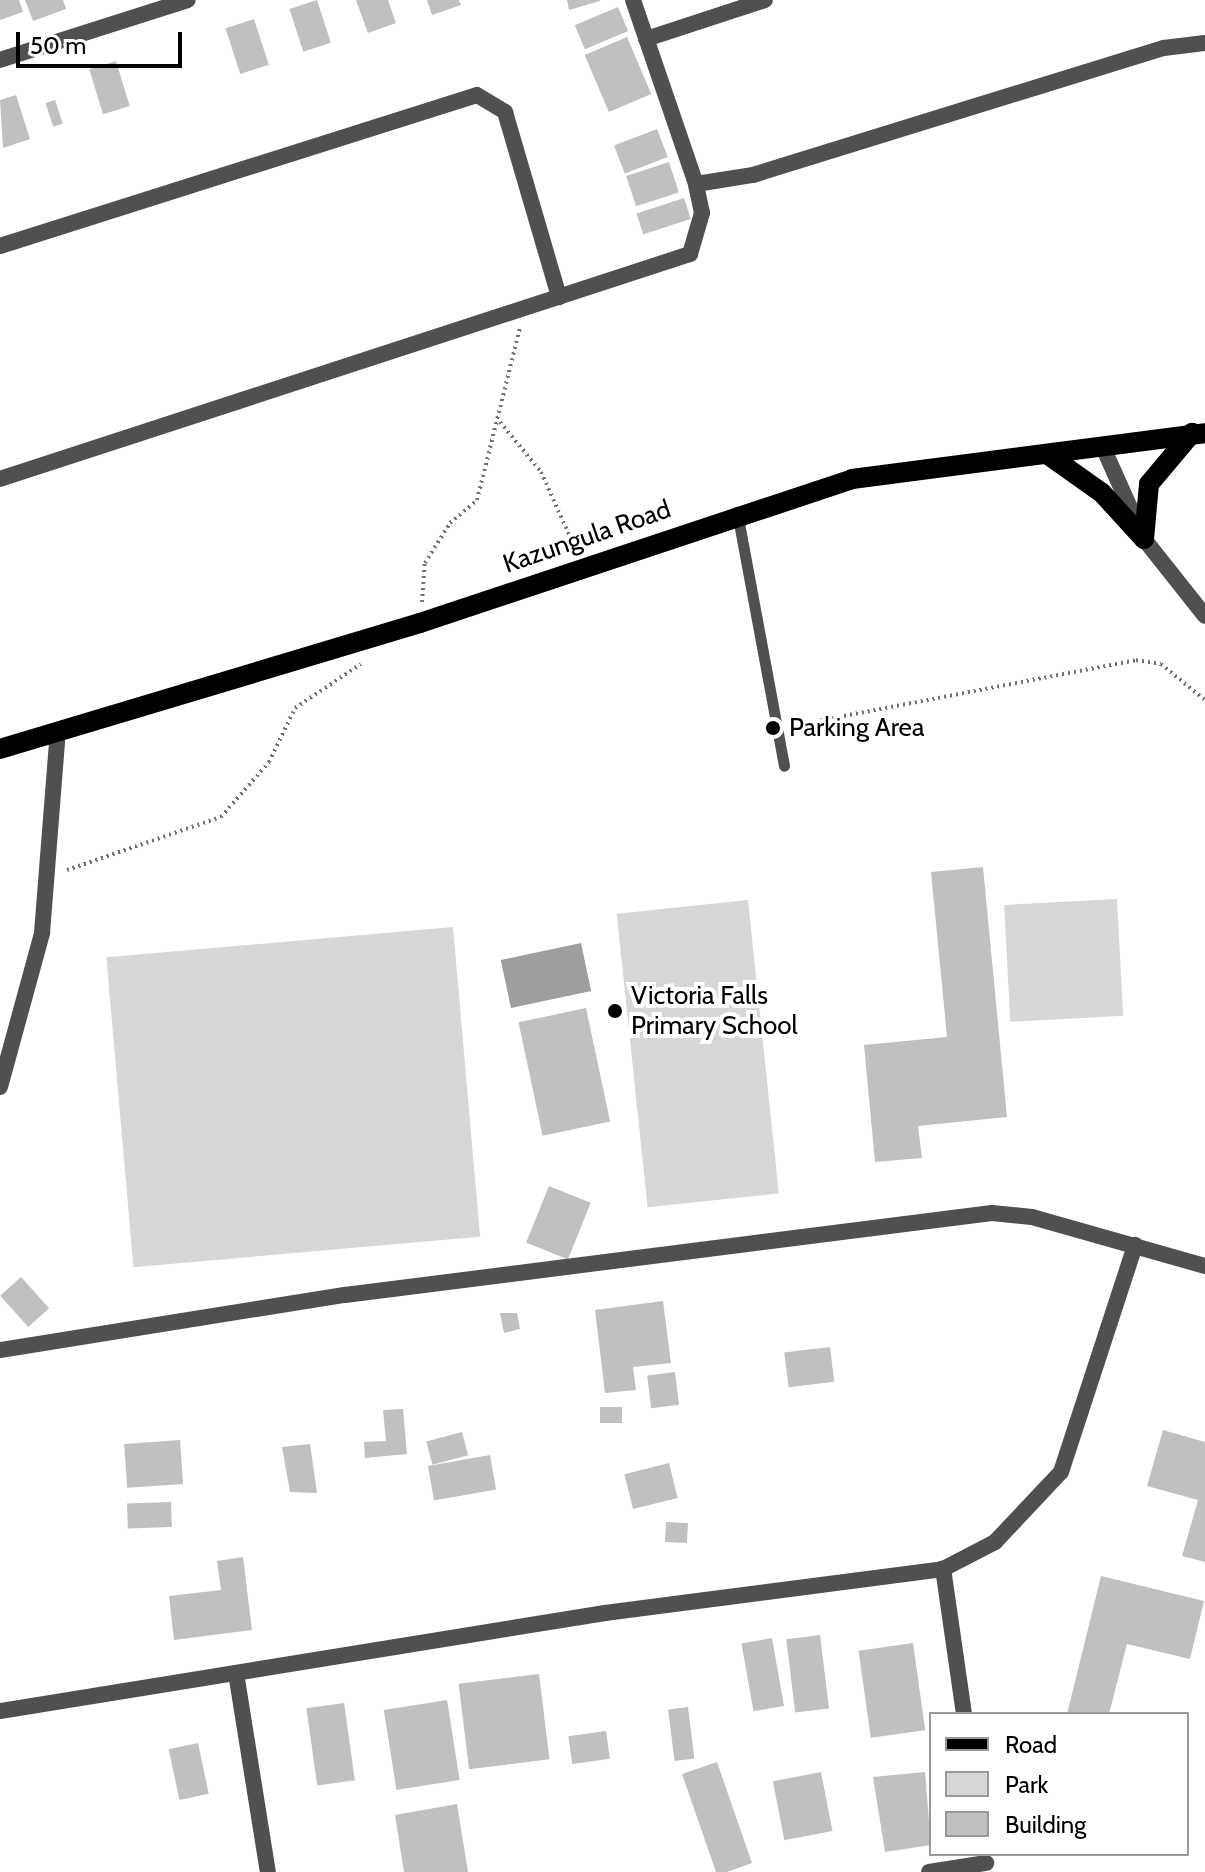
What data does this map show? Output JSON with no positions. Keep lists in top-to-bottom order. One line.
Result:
{"streets":{"main road":["Kazungula Road"]},"places":["Parking Area","Victoria Falls Primary School"],"legend":["Road","Park","Building"],"scale_bar":"50 m"}
